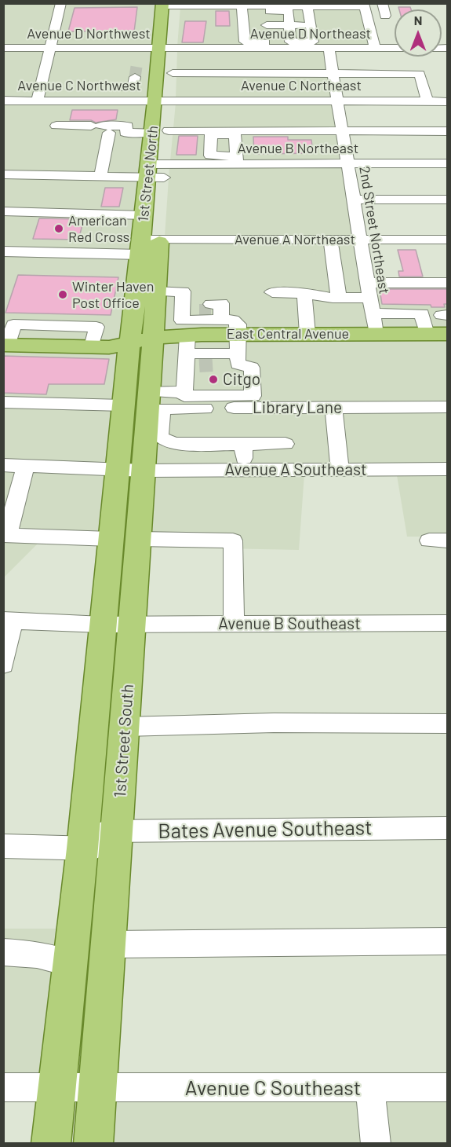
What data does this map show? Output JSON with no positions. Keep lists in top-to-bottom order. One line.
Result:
{"streets":{"main road":["1st Street North","East Central Avenue","1st Street South"],"street":["Avenue D Northwest","Avenue D Northeast","Avenue C Northwest","Avenue C Northeast","Avenue B Northeast","2nd Street Northeast","Avenue A Northeast","Library Lane","Avenue A Southeast","Avenue B Southeast","Bates Avenue Southeast","Avenue C Southeast"]},"crossings":[["Avenue D Northwest","Avenue D Northeast"],["Avenue D Northwest","1st Street North"],["Avenue D Northeast","1st Street North"],["Avenue D Northeast","2nd Street Northeast"],["Avenue C Northwest","Avenue C Northeast"],["Avenue C Northwest","1st Street North"],["Avenue C Northeast","1st Street North"],["Avenue C Northeast","2nd Street Northeast"],["Avenue B Northeast","1st Street North"],["Avenue B Northeast","2nd Street Northeast"],["1st Street North","Avenue A Northeast"],["1st Street North","East Central Avenue"],["1st Street North","1st Street South"],["2nd Street Northeast","Avenue A Northeast"],["2nd Street Northeast","East Central Avenue"],["East Central Avenue","1st Street South"],["Library Lane","1st Street South"],["Avenue A Southeast","1st Street South"],["Avenue B Southeast","1st Street South"],["1st Street South","Bates Avenue Southeast"],["1st Street South","Avenue C Southeast"]],"places":["American Red Cross","Winter Haven Post Office","Citgo"],"north":"top"}
